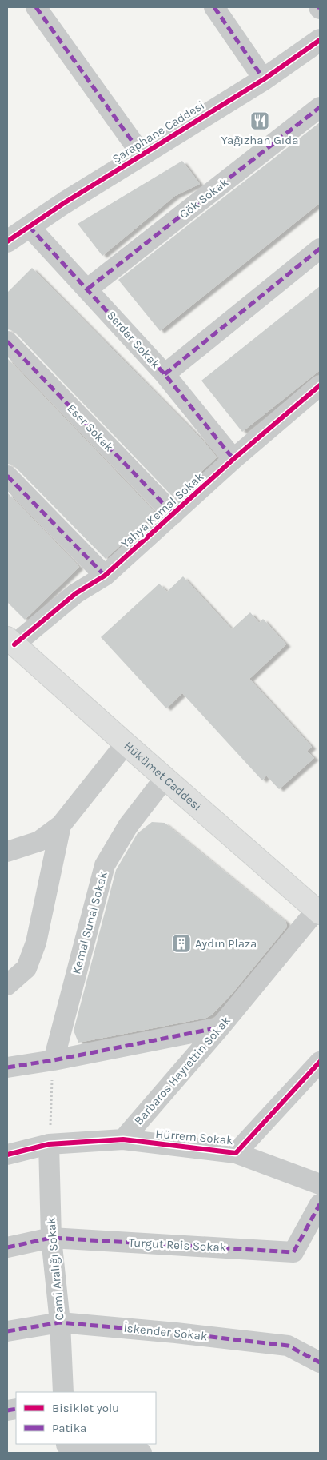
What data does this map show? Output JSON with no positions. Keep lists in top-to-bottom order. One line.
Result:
{"streets":{"main road":["Hükümet Caddesi"],"street":["Şaraphane Caddesi","Gök Sokak","Serdar Sokak","Eser Sokak","Yahya Kemal Sokak","Kemal Sunal Sokak","Barbaros Hayrettin Sokak","Hürrem Sokak","Turgut Reis Sokak","Cami Aralığı Sokak","İskender Sokak"]},"crossings":[["Şaraphane Caddesi","Serdar Sokak"],["Gök Sokak","Serdar Sokak"],["Serdar Sokak","Yahya Kemal Sokak"],["Eser Sokak","Yahya Kemal Sokak"],["Yahya Kemal Sokak","Hükümet Caddesi"],["Hükümet Caddesi","Kemal Sunal Sokak"],["Hükümet Caddesi","Barbaros Hayrettin Sokak"],["Barbaros Hayrettin Sokak","Hürrem Sokak"],["Turgut Reis Sokak","Cami Aralığı Sokak"],["Cami Aralığı Sokak","İskender Sokak"]],"places":{"restaurant":["Yağızhan Gıda"],"building":["Aydın Plaza"]},"legend":["Bisiklet yolu","Patika"]}
